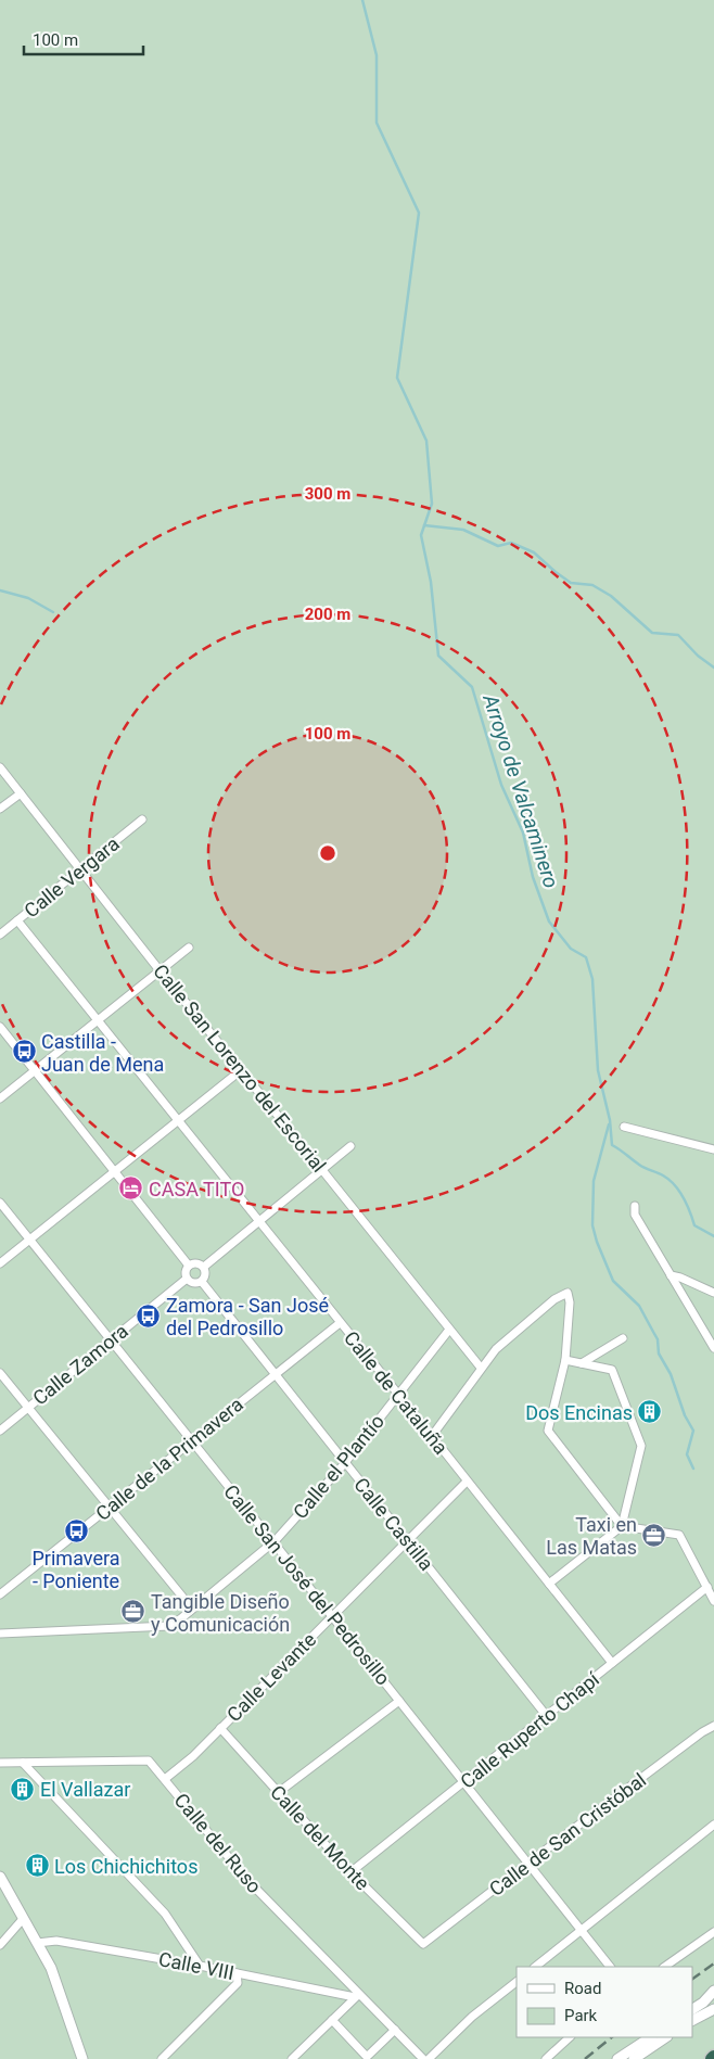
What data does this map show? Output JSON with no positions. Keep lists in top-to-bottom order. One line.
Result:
{"streets":{"street":["Calle Vergara","Calle San Lorenzo del Escorial","Calle Zamora","Calle de Cataluña","Calle de la Primavera","Calle el Plantío","Calle Castilla","Calle San José del Pedrosillo","Calle Levante","Calle Ruperto Chapí","Calle de San Cristóbal","Calle del Monte","Calle del Ruso","Calle VIII"]},"crossings":[["Calle Vergara","Calle San Lorenzo del Escorial"],["Calle Vergara","Calle de Cataluña"],["Calle San Lorenzo del Escorial","Calle el Plantío"],["Calle Zamora","Calle Castilla"],["Calle Zamora","Calle San José del Pedrosillo"],["Calle de Cataluña","Calle de la Primavera"],["Calle de Cataluña","Calle el Plantío"],["Calle de Cataluña","Calle Levante"],["Calle de Cataluña","Calle Ruperto Chapí"],["Calle de la Primavera","Calle Castilla"],["Calle de la Primavera","Calle San José del Pedrosillo"],["Calle el Plantío","Calle Castilla"],["Calle el Plantío","Calle San José del Pedrosillo"],["Calle Castilla","Calle Levante"],["Calle Castilla","Calle Ruperto Chapí"],["Calle San José del Pedrosillo","Calle Levante"],["Calle San José del Pedrosillo","Calle Ruperto Chapí"],["Calle San José del Pedrosillo","Calle de San Cristóbal"],["Calle Levante","Calle del Monte"],["Calle Levante","Calle del Ruso"],["Calle Ruperto Chapí","Calle del Monte"],["Calle de San Cristóbal","Calle del Monte"],["Calle del Ruso","Calle VIII"]],"water":["Arroyo de Valcaminero"],"places":{"bus stop":["Castilla - Juan de Mena","Zamora - San José del Pedrosillo","Primavera - Poniente"],"hotel":["CASA TITO"],"building":["Dos Encinas","El Vallazar","Los Chichichitos"],"office":["Taxi en Las Matas","Tangible Diseño y Comunicación"]},"legend":["Road","Park"],"scale_bar":"100 m","rings":["300 m","200 m","100 m"]}
